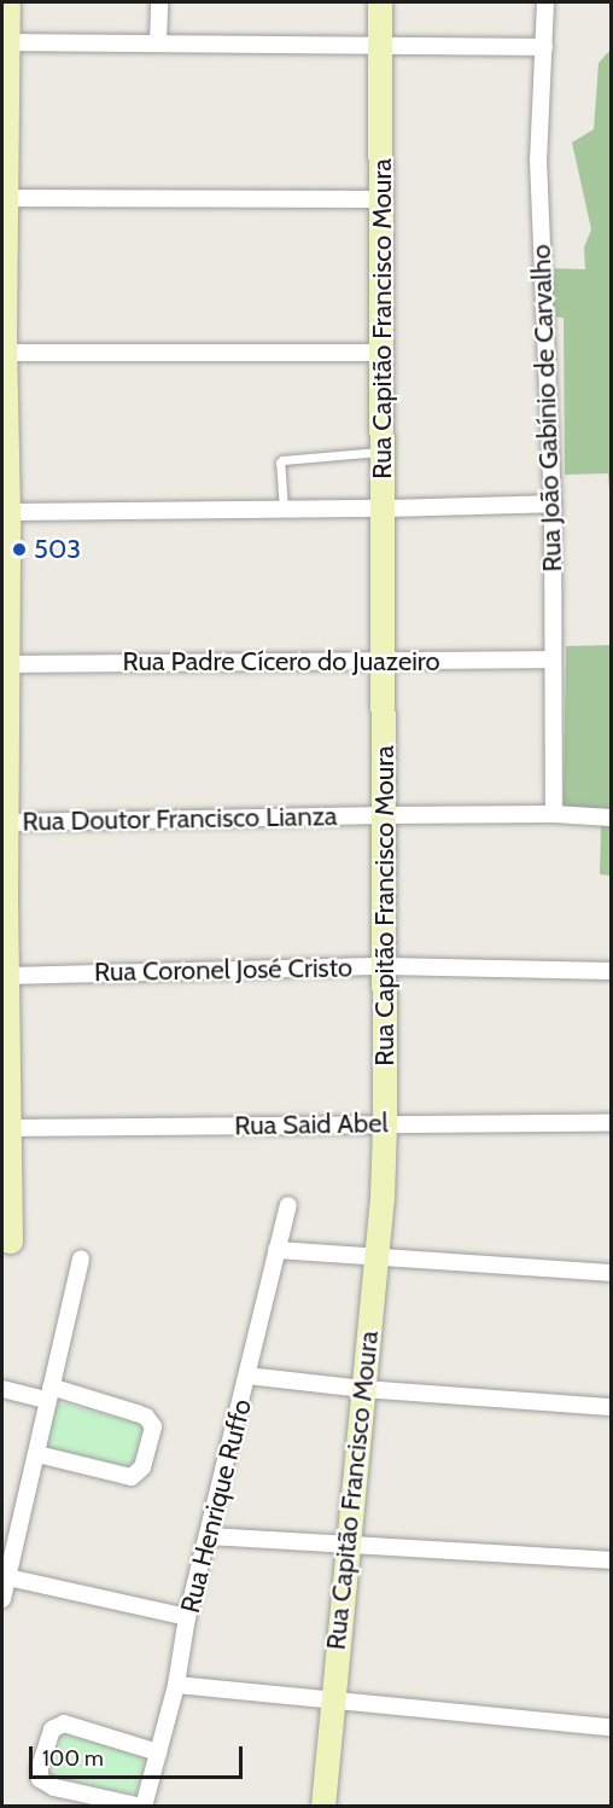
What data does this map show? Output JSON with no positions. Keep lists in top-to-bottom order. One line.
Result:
{"streets":{"main road":["Rua Capitão Francisco Moura"],"street":["Rua João Gabínio de Carvalho","Rua Padre Cícero do Juazeiro","Rua Doutor Francisco Lianza","Rua Coronel José Cristo","Rua Said Abel","Rua Henrique Ruffo"]},"crossings":[["Rua Capitão Francisco Moura","Rua Padre Cícero do Juazeiro"],["Rua Capitão Francisco Moura","Rua Doutor Francisco Lianza"],["Rua Capitão Francisco Moura","Rua Coronel José Cristo"],["Rua Capitão Francisco Moura","Rua Said Abel"],["Rua João Gabínio de Carvalho","Rua Padre Cícero do Juazeiro"],["Rua João Gabínio de Carvalho","Rua Doutor Francisco Lianza"]],"places":["503"],"scale_bar":"100 m"}
